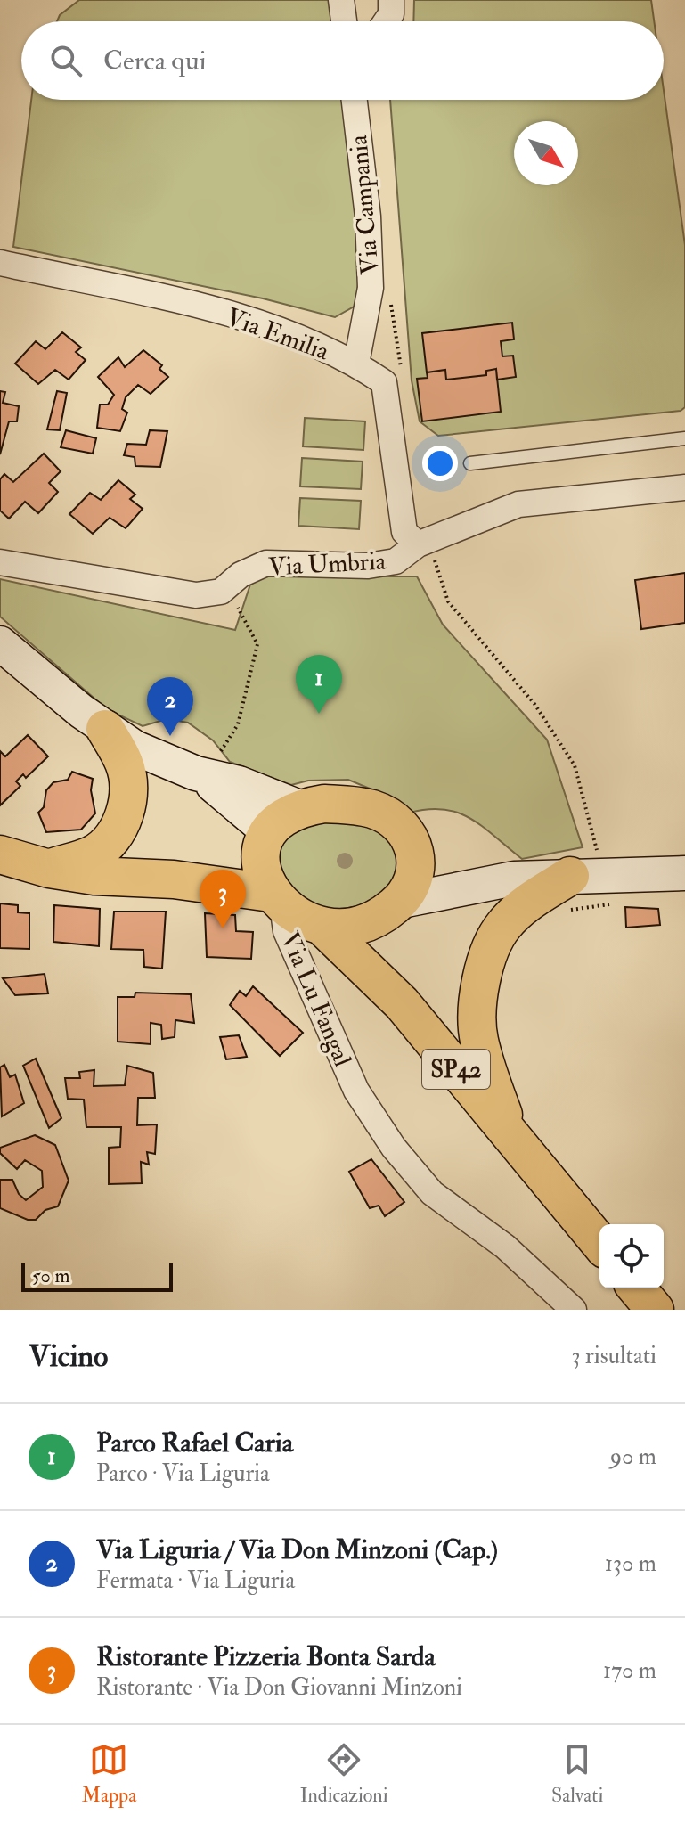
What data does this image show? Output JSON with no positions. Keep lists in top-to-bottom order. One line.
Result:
{"streets":{"main road":["SP42"],"street":["Via Campania","Via Emilia","Via Umbria","Via Lu Fangal"]},"crossings":[["Via Campania","Via Emilia"],["Via Emilia","Via Umbria"],["Via Lu Fangal","SP42"]],"scale_bar":"50 m","north":"bottom right","page":{"search":"Cerca qui","pins":["1","2","3"],"scale":"50 m","heading":["Vicino","3 risultati"],"list":[{"mark":"1","name":"Parco Rafael Caria","note":"Parco · Via Liguria","value":"90 m"},{"mark":"2","name":"Via Liguria / Via Don Minzoni (Cap.)","note":"Fermata · Via Liguria","value":"130 m"},{"mark":"3","name":"Ristorante Pizzeria Bonta Sarda","note":"Ristorante · Via Don Giovanni Minzoni","value":"170 m"}],"nav":["Mappa","Indicazioni","Salvati"]}}
